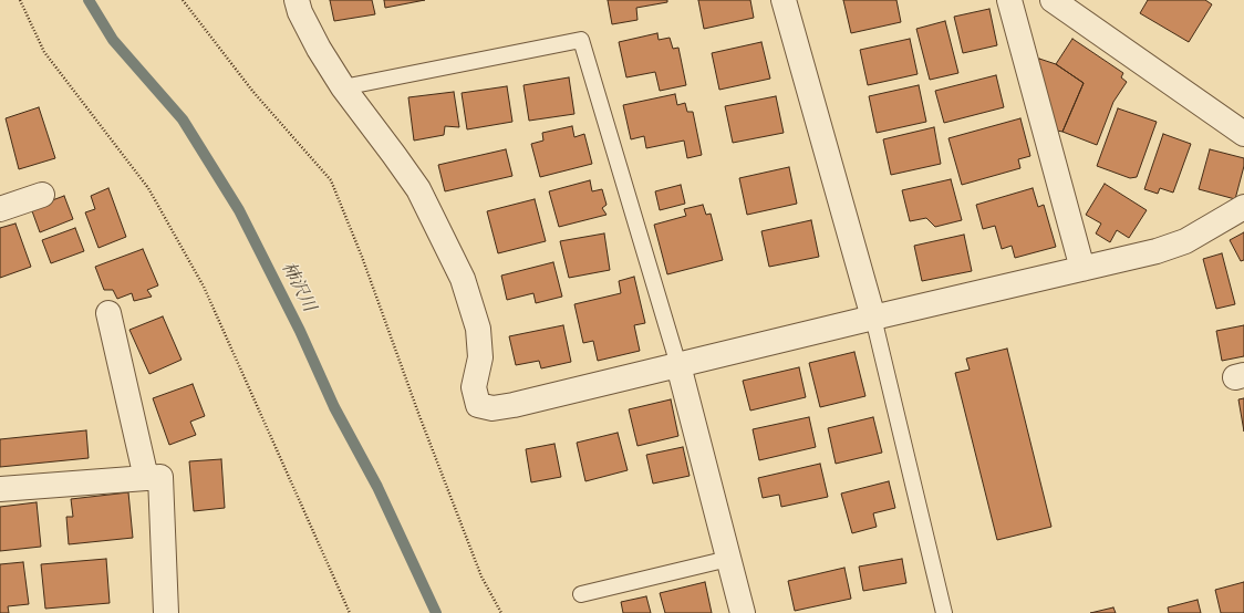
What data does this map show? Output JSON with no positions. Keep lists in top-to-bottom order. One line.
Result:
{"water":["柿沢川"]}
